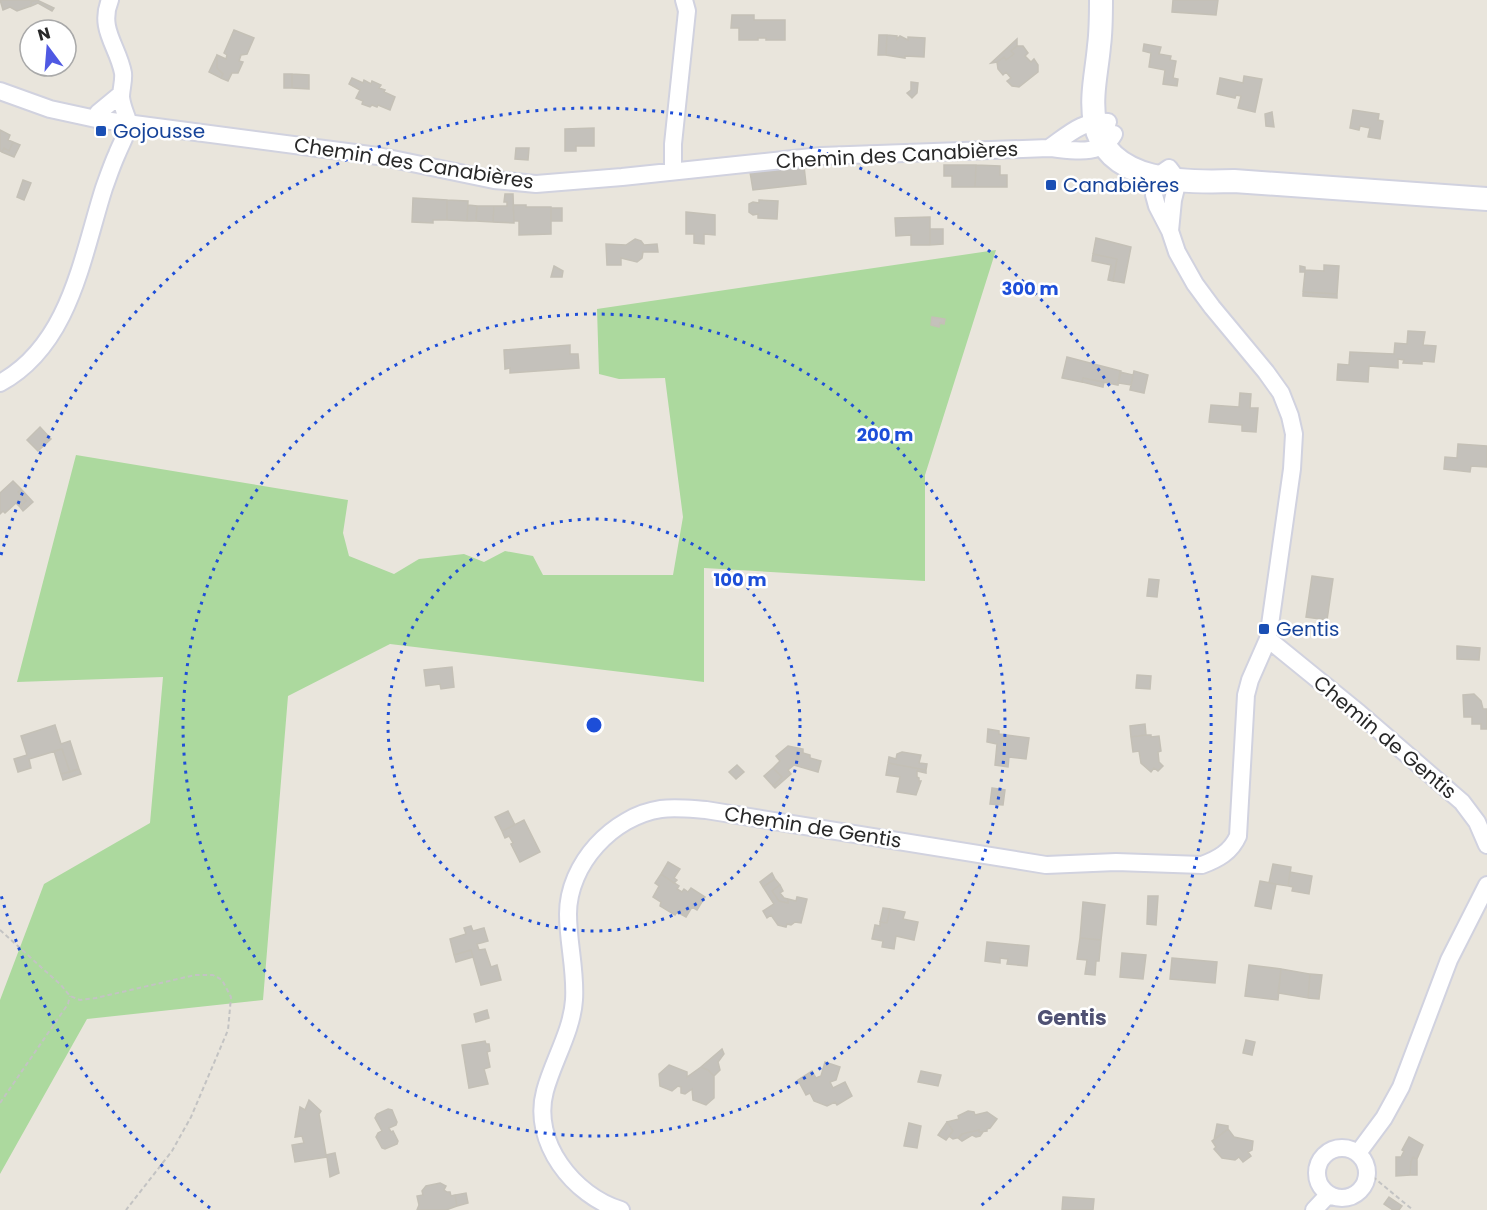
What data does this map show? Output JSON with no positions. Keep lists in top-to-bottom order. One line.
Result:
{"streets":{"street":["Chemin des Canabières","Chemin de Gentis"]},"districts":["Gentis"],"places":{"transit":["Gojousse","Canabières","Gentis"]},"north":"top","rings":["300 m","200 m","100 m"]}
